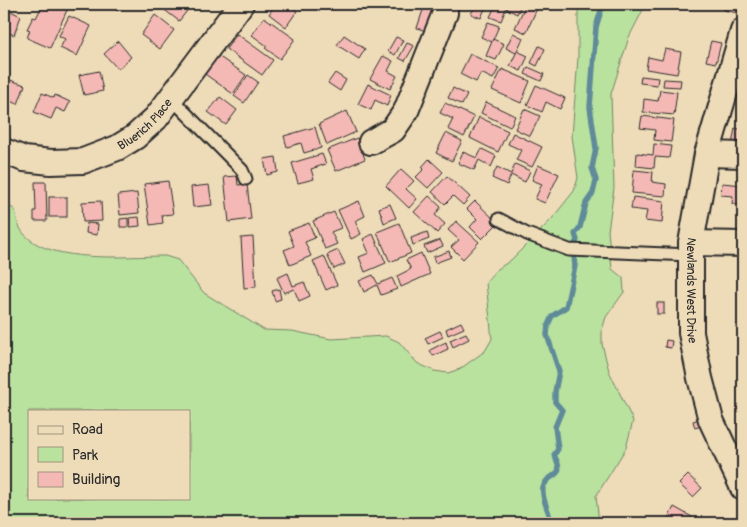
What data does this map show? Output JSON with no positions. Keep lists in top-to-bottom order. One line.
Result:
{"streets":{"street":["Bluerich Place","Newlands West Drive"]},"legend":["Road","Park","Building"]}
